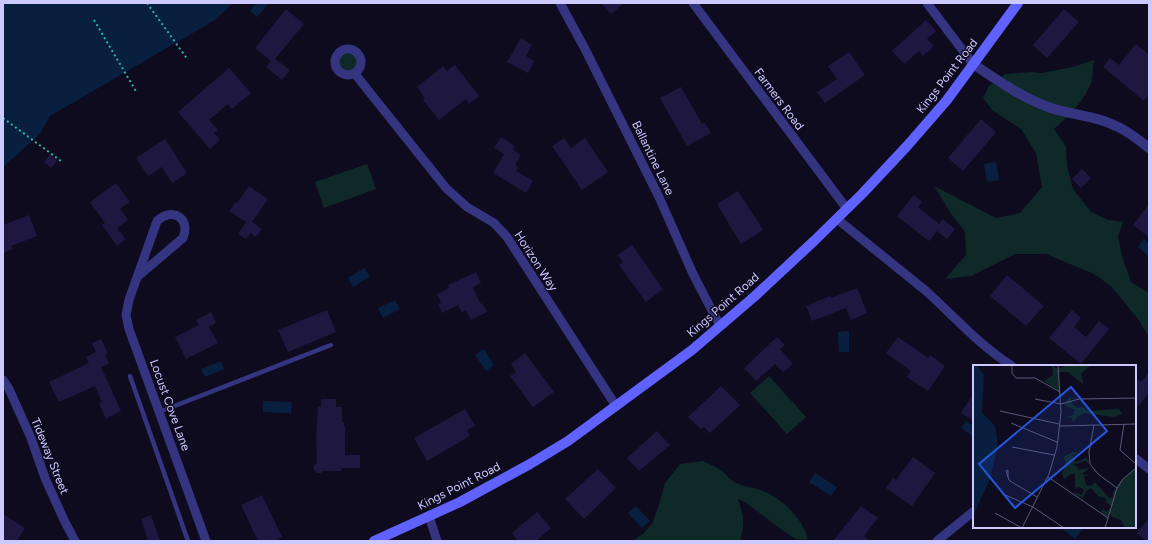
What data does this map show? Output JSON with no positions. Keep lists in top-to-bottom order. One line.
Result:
{"streets":{"main road":["Kings Point Road"],"street":["Farmers Road","Ballantine Lane","Horizon Way","Locust Cove Lane","Tideway Street"]},"crossings":[["Kings Point Road","Farmers Road"],["Kings Point Road","Ballantine Lane"],["Kings Point Road","Horizon Way"]]}
